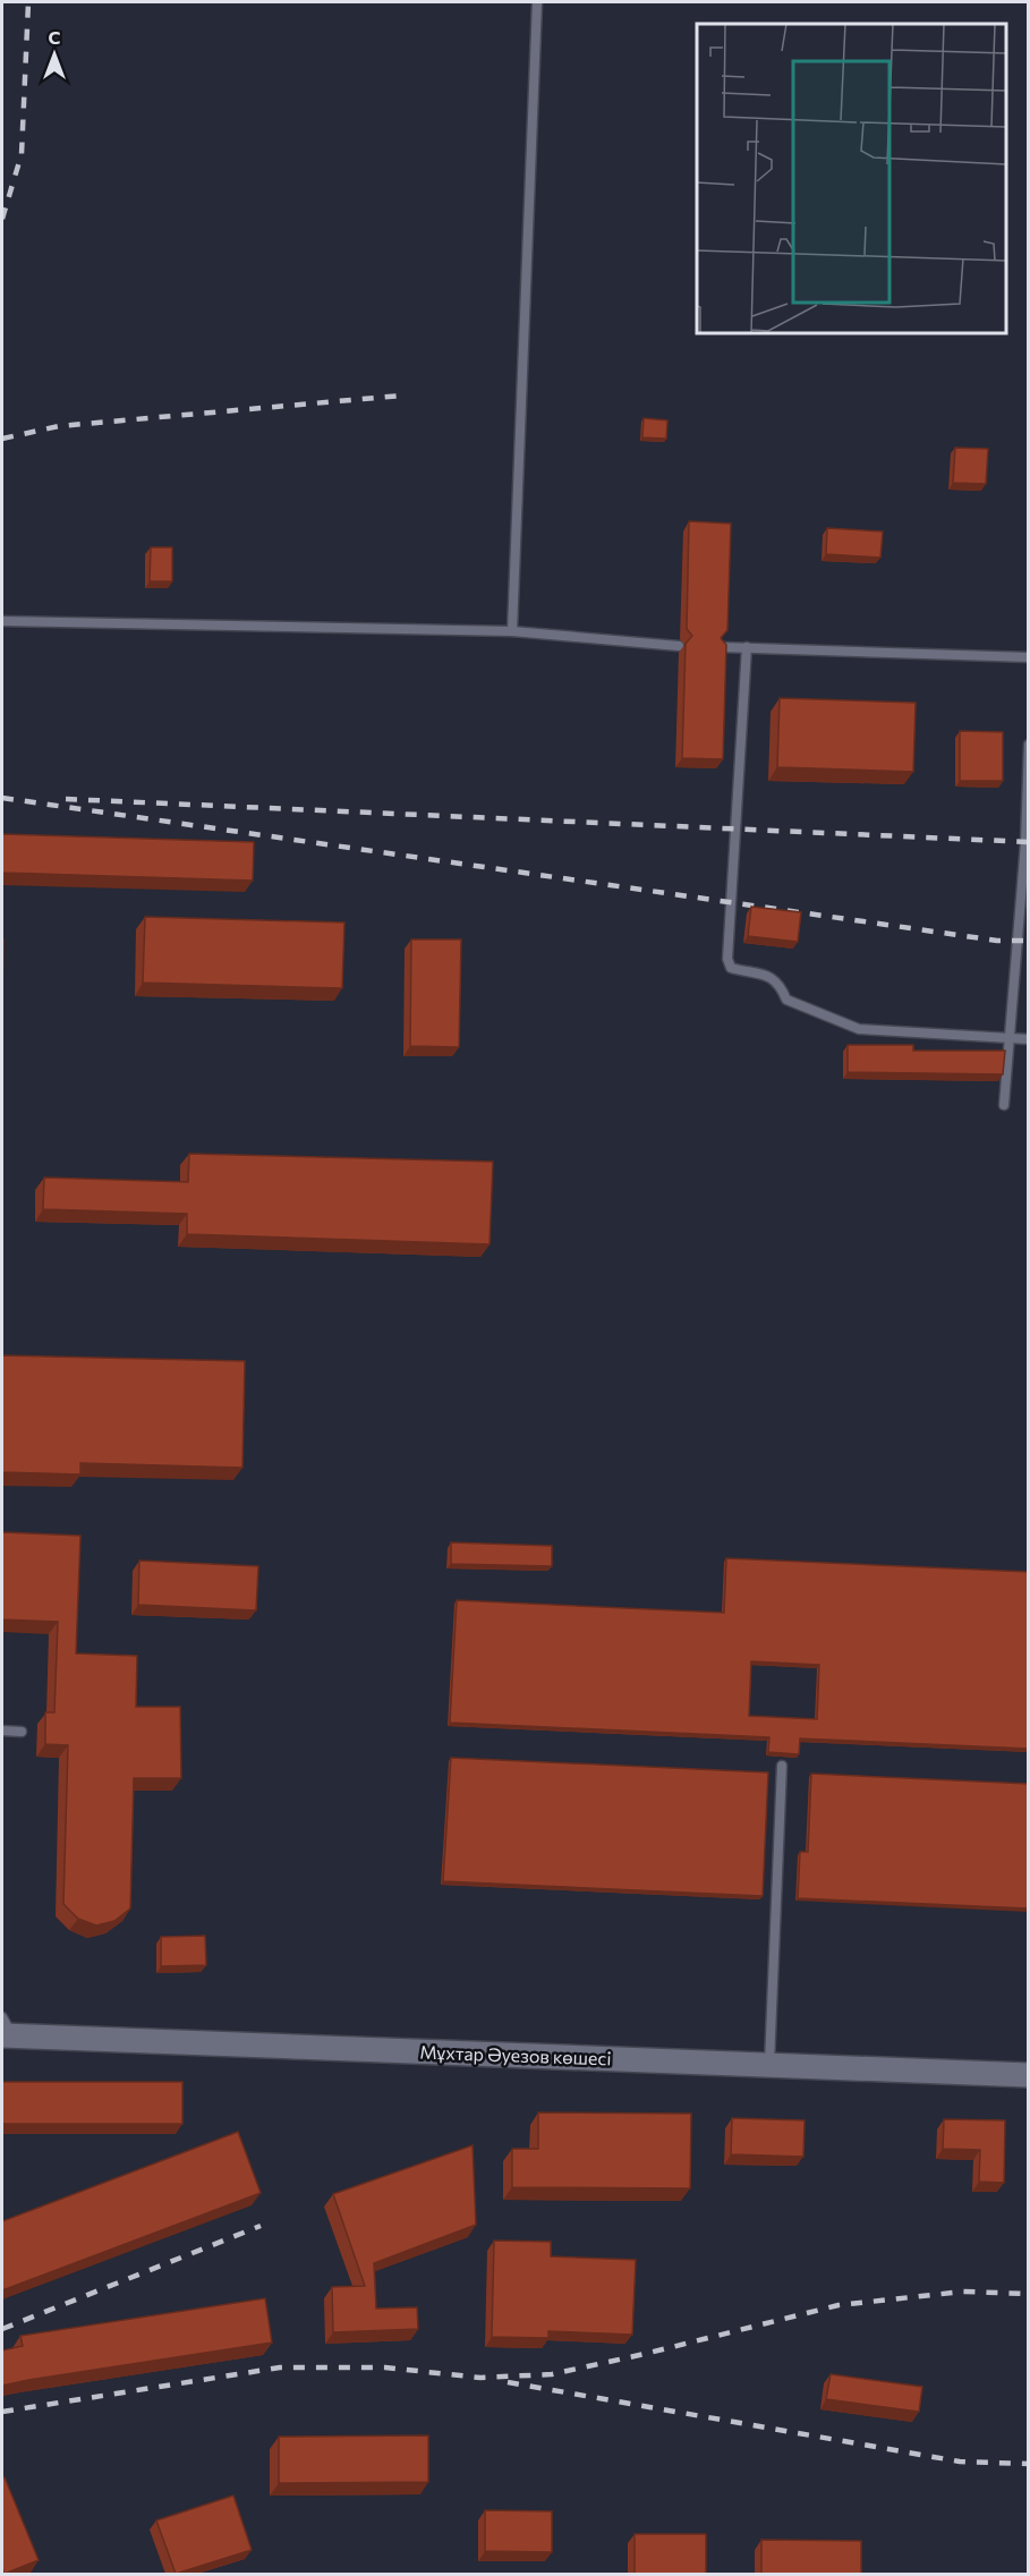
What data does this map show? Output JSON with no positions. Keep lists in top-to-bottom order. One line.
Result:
{"streets":{"street":["Мұхтар Әуезов көшесі"]},"north":"top"}
